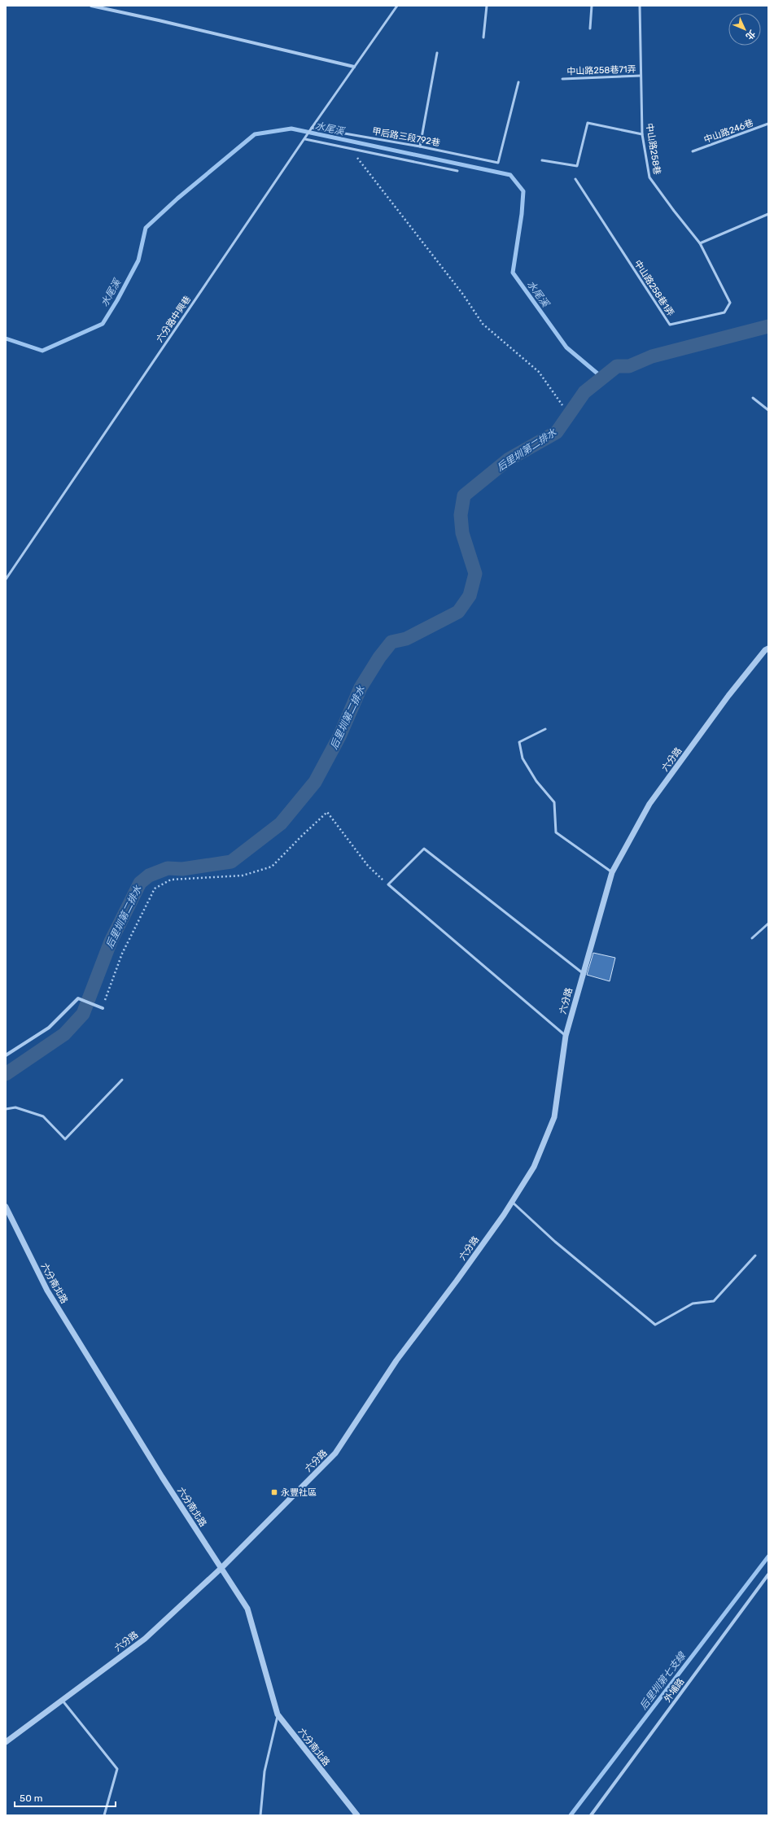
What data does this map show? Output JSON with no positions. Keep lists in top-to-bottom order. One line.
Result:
{"streets":{"street":["六分路","六分南北路","外埔路"],"lane":["中山路258巷71弄","中山路246巷","甲后路三段792巷","中山路258巷","中山路258巷1弄","六分路中興巷"]},"crossings":[["中山路258巷71弄","中山路258巷"],["甲后路三段792巷","六分路中興巷"],["中山路258巷","中山路258巷1弄"],["六分路","六分南北路"]],"water":["水尾溪","后里圳第二排水","后里圳第七支線"],"places":{"transit":["永豐社區"]},"scale_bar":"50 m","north":"bottom right"}
